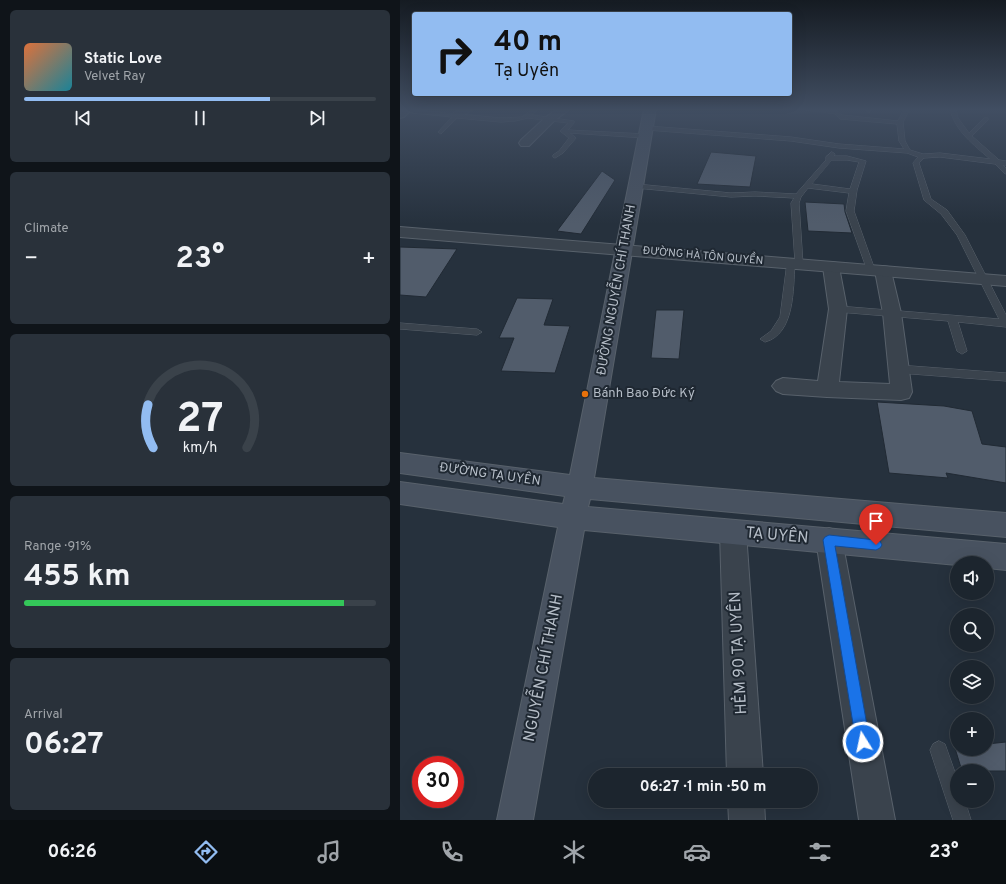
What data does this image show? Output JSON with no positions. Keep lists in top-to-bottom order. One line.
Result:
{"streets":{"main road":["ĐƯỜNG NGUYỄN CHÍ THANH","ĐƯỜNG TẠ UYÊN","TẠ UYÊN","NGUYỄN CHÍ THANH"],"street":["ĐƯỜNG HÀ TÔN QUYỀN","HẺM 90 TẠ UYÊN"]},"crossings":[["ĐƯỜNG HÀ TÔN QUYỀN","ĐƯỜNG NGUYỄN CHÍ THANH"],["ĐƯỜNG NGUYỄN CHÍ THANH","ĐƯỜNG TẠ UYÊN"],["ĐƯỜNG NGUYỄN CHÍ THANH","TẠ UYÊN"],["ĐƯỜNG NGUYỄN CHÍ THANH","NGUYỄN CHÍ THANH"],["TẠ UYÊN","HẺM 90 TẠ UYÊN"],["TẠ UYÊN","NGUYỄN CHÍ THANH"]],"places":["Bánh Bao Đức Ký"],"page":{"turn":["40 m","Tạ Uyên"],"song":["Static Love","Velvet Ray"],"tile":["Climate",["Range · 91%","455 km"],["Arrival","06:27"]],"heat":["−","23°","+"],"map_buttons":["+","−"],"limit":"30","trip":"06:27 · 1 min · 50 m","tabs":["06:26","23°"],"gauge":["27","km/h"]}}
